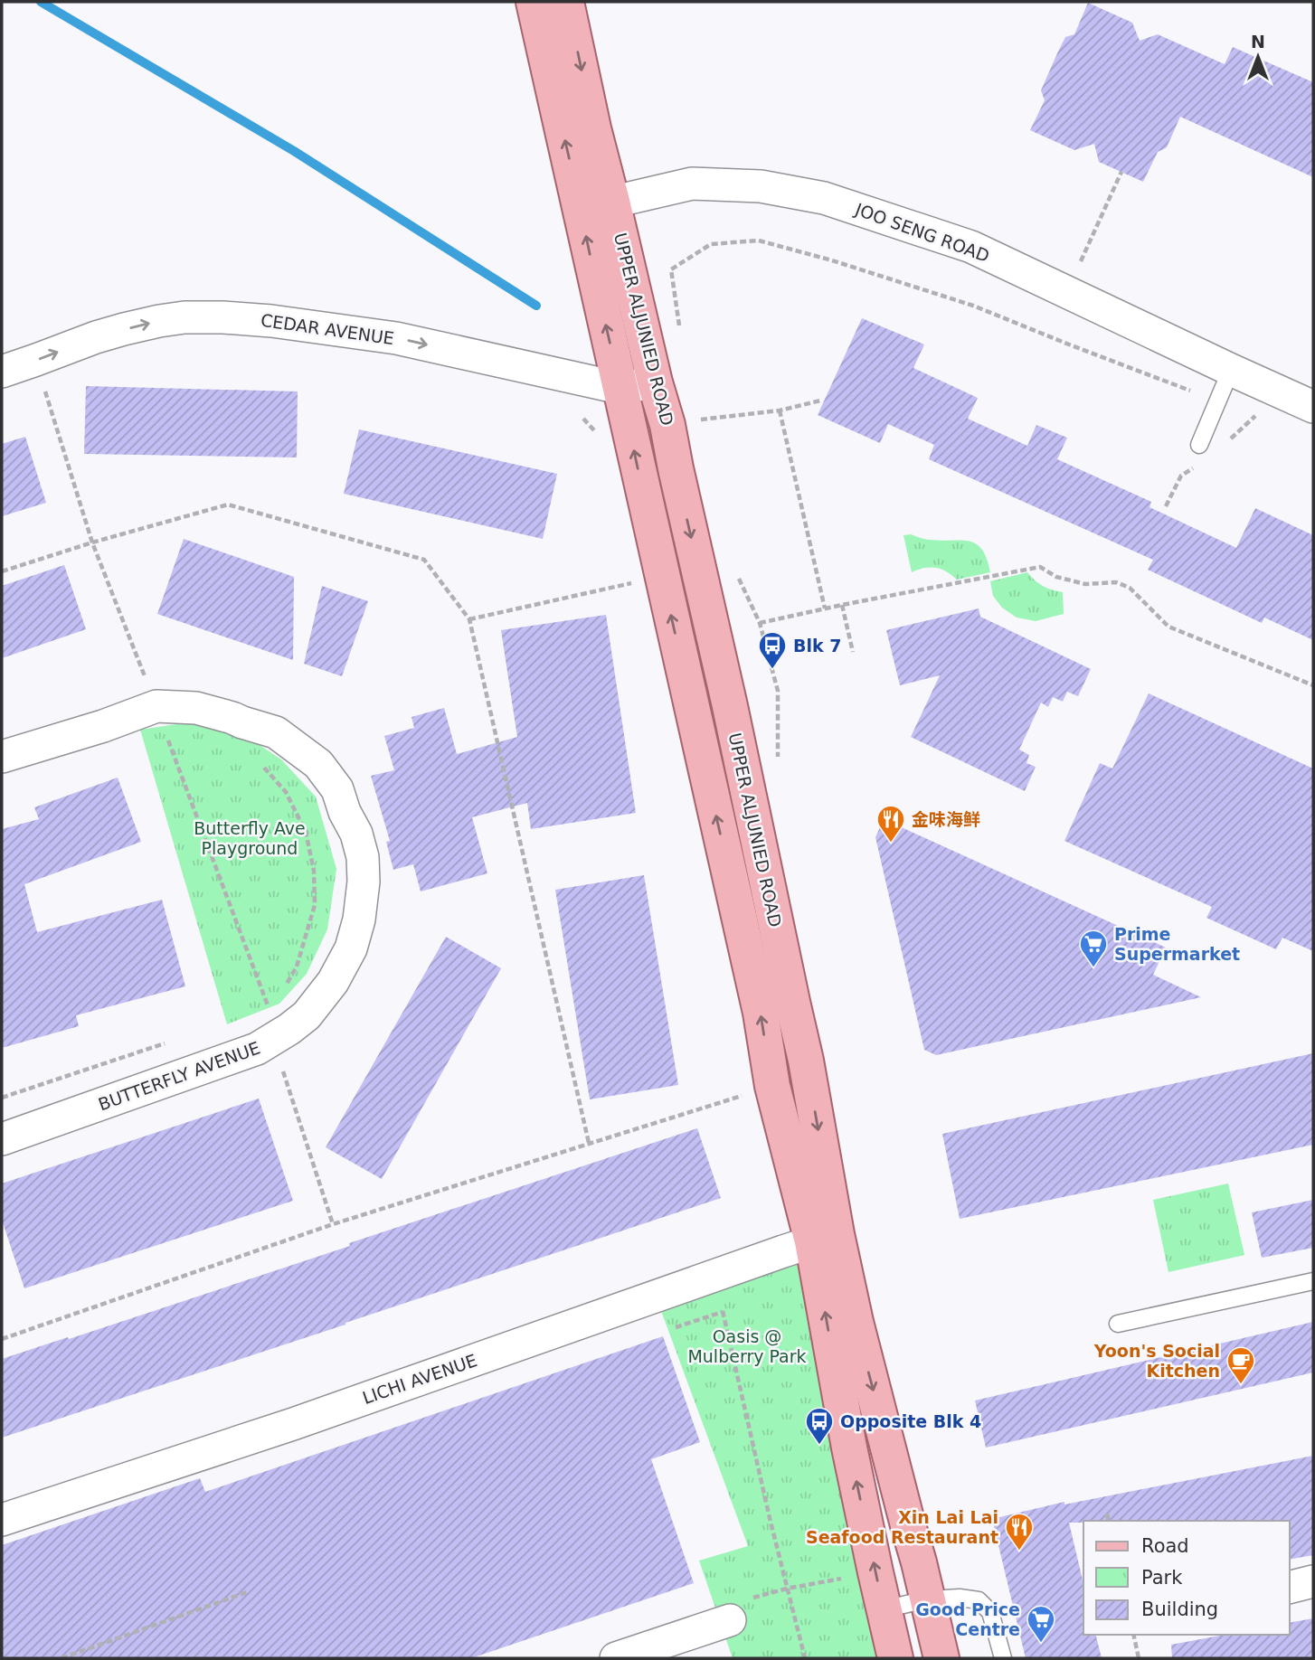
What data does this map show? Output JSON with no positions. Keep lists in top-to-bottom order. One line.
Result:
{"streets":{"main road":["UPPER ALJUNIED ROAD"],"street":["JOO SENG ROAD","CEDAR AVENUE","BUTTERFLY AVENUE","LICHI AVENUE"]},"crossings":[["JOO SENG ROAD","UPPER ALJUNIED ROAD"],["CEDAR AVENUE","UPPER ALJUNIED ROAD"],["UPPER ALJUNIED ROAD","LICHI AVENUE"]],"one_way":["CEDAR AVENUE"],"parks":["Butterfly Ave Playground","Oasis @ Mulberry Park"],"places":{"bus stop":["Blk 7","Opposite Blk 4"],"restaurant":["金味海鲜","Xin Lai Lai Seafood Restaurant"],"supermarket":["Prime Supermarket","Good Price Centre"],"cafe":["Yoon's Social Kitchen"]},"legend":["Road","Park","Building"],"north":"top"}
